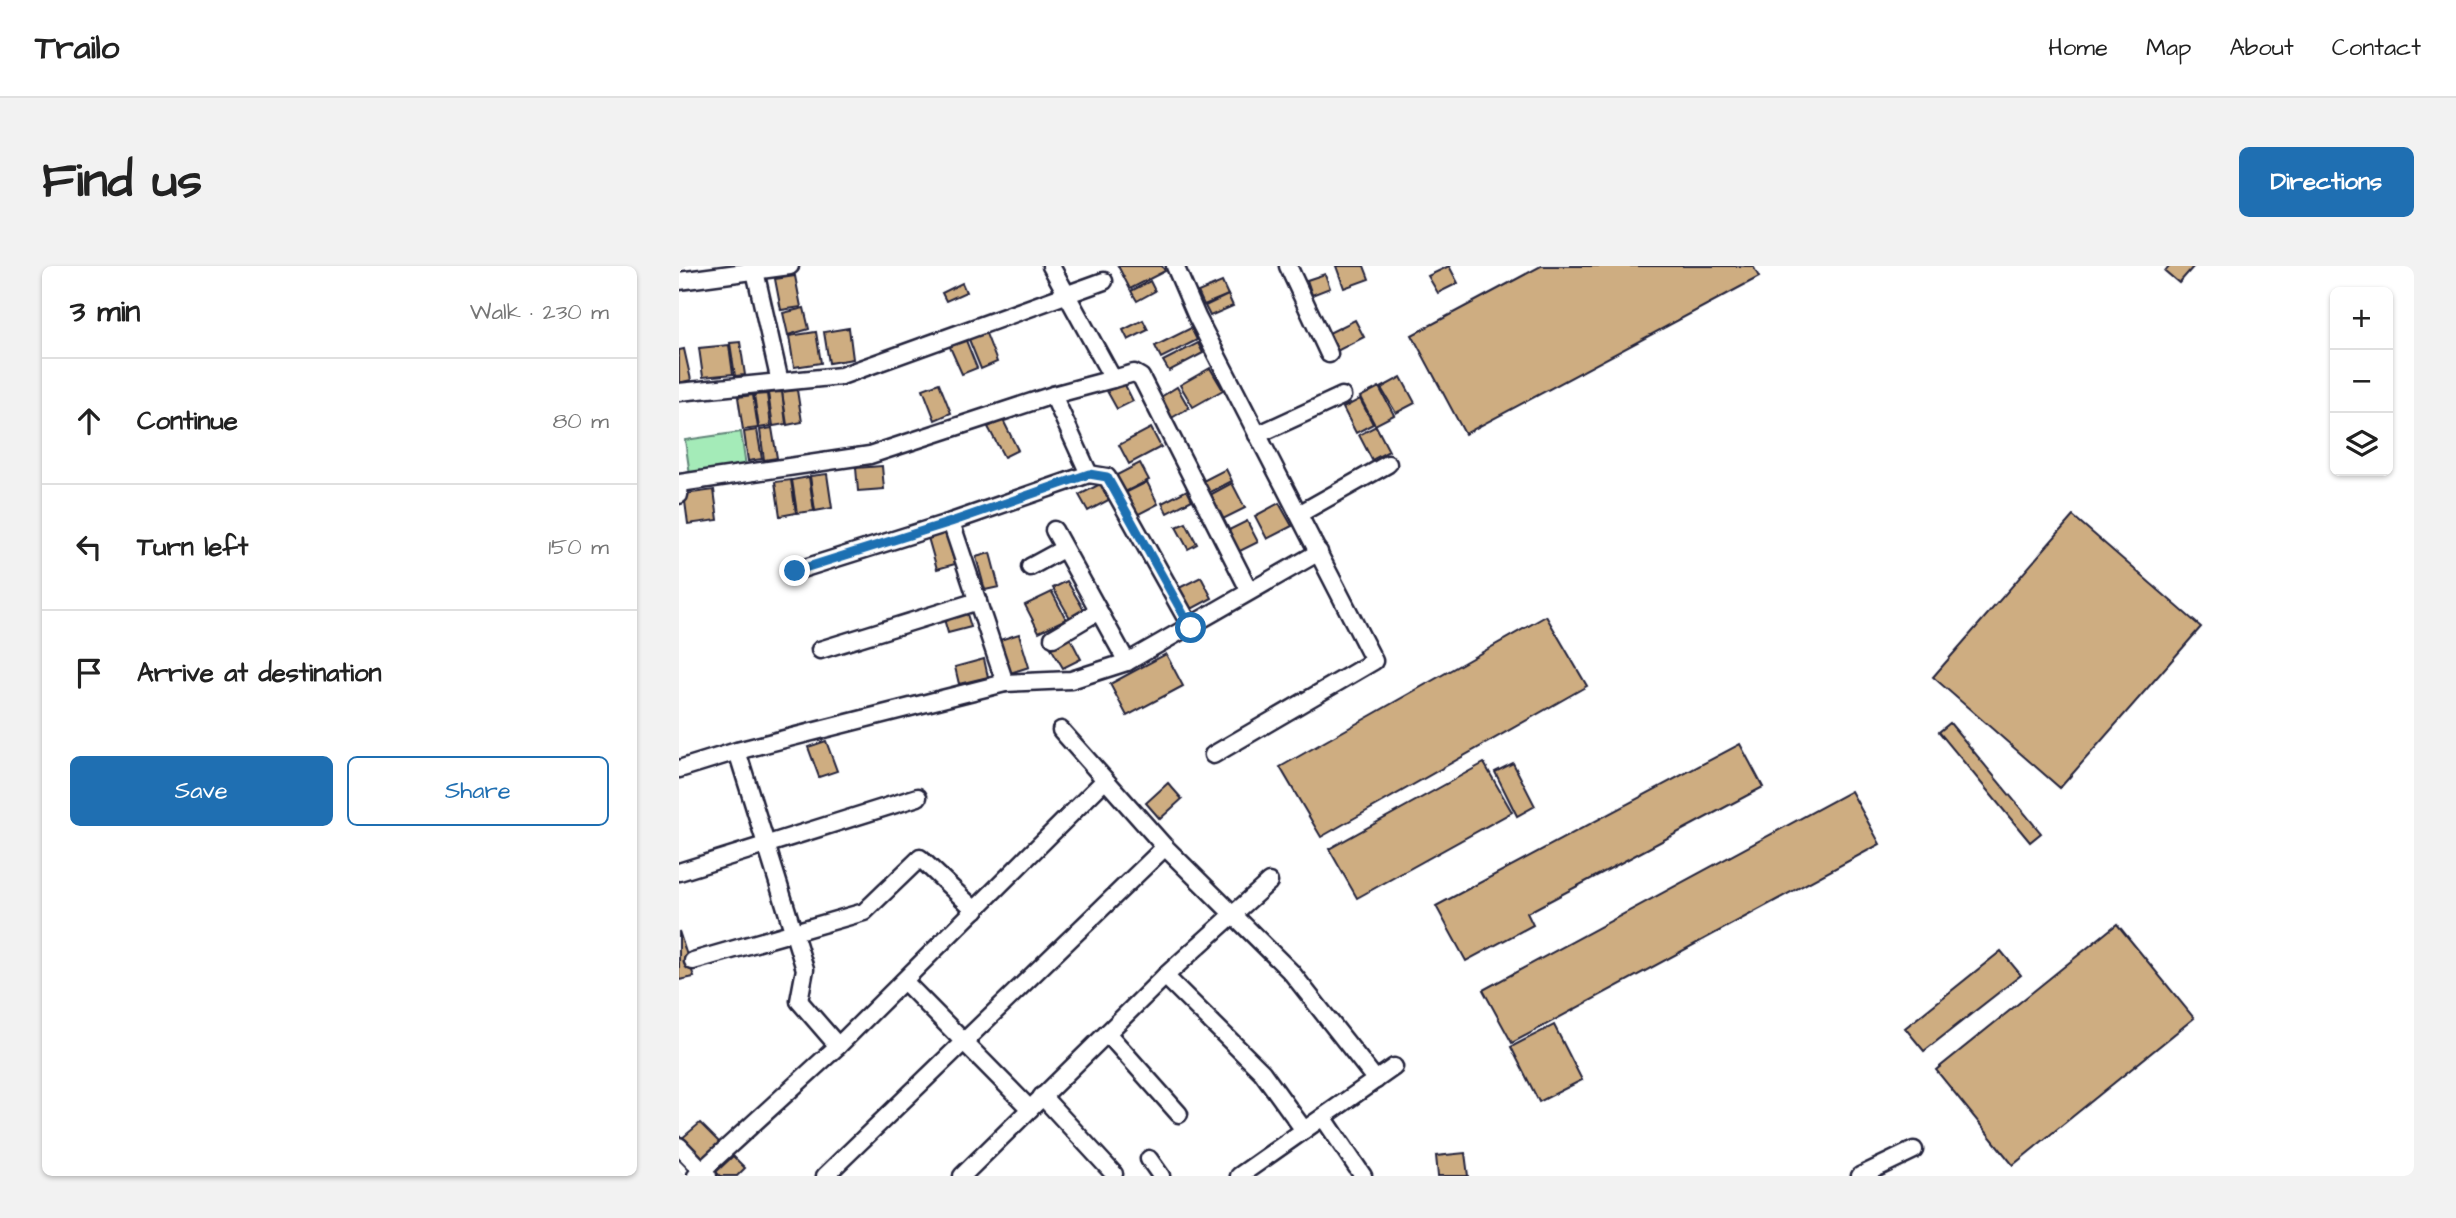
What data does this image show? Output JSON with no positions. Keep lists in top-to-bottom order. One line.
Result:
{"page":{"header":"Trailo","nav":["Home","Map","About","Contact"],"buttons":["Directions",["Save","Share"]],"title":"Find us","heading":["3 min","Walk · 230 m"],"map_buttons":["+","−"],"list":[["Continue","80 m"],["Turn left","150 m"],"Arrive at destination"]}}
